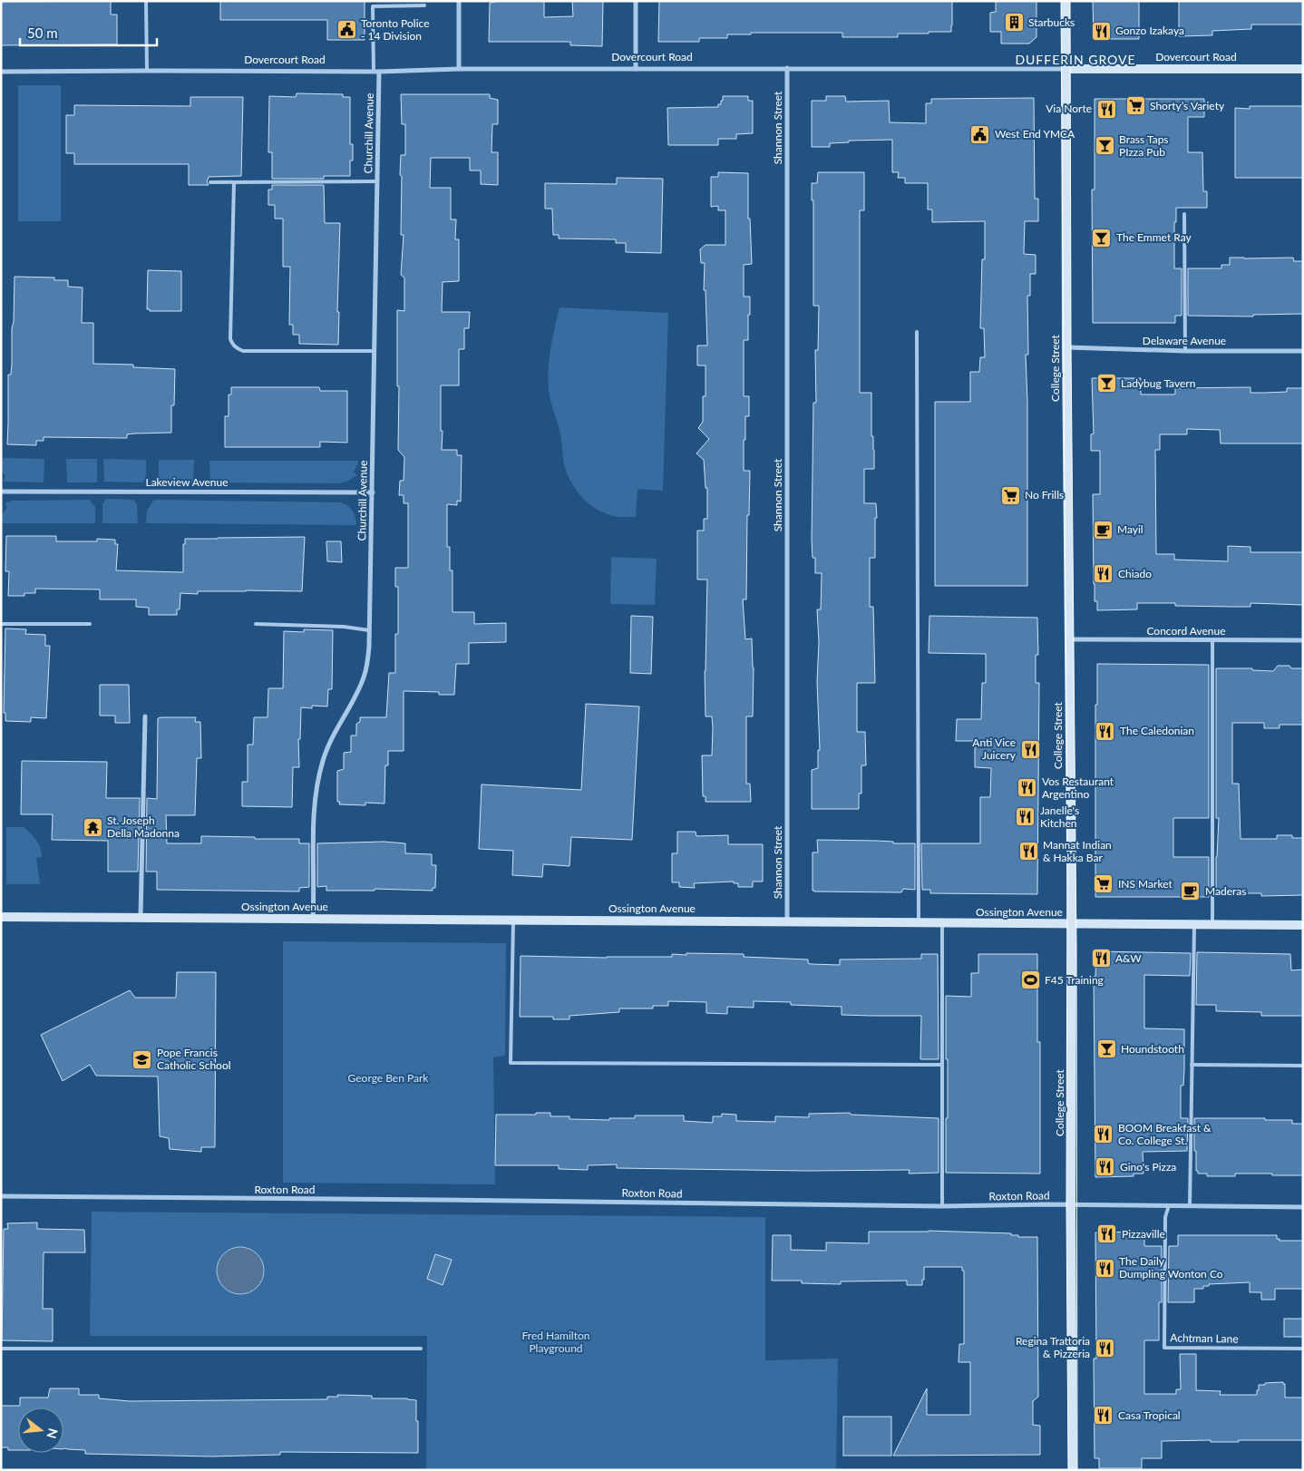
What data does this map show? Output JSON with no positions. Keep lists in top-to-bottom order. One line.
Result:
{"streets":{"street":["Dovercourt Road","Shannon Street","Churchill Avenue","Delaware Avenue","College Street","Lakeview Avenue","Concord Avenue","Ossington Avenue","Roxton Road"],"lane":["Achtman Lane"]},"crossings":[["Dovercourt Road","Shannon Street"],["Dovercourt Road","Churchill Avenue"],["Dovercourt Road","College Street"],["Shannon Street","Ossington Avenue"],["Churchill Avenue","Lakeview Avenue"],["Churchill Avenue","Ossington Avenue"],["Delaware Avenue","College Street"],["College Street","Concord Avenue"],["College Street","Ossington Avenue"],["College Street","Roxton Road"],["Roxton Road","Achtman Lane"]],"districts":["DUFFERIN GROVE"],"parks":["George Ben Park","Fred Hamilton Playground"],"places":{"building":["Starbucks"],"public building":["Toronto Police - 14 Division","West End YMCA"],"restaurant":["Gonzo Izakaya","Via Norte","Chiado","The Caledonian","Anti Vice Juicery","Vos Restaurant Argentino","Janelle's Kitchen","Mannat Indian & Hakka Bar","A&W","BOOM Breakfast & Co. College St.","Gino's Pizza","Pizzaville","The Daily Dumpling Wonton Co","Regina Trattoria & Pizzeria","Casa Tropical"],"supermarket":["Shorty’s Variety","No Frills","INS Market"],"bar":["Brass Taps PIzza Pub","The Emmet Ray","Ladybug Tavern","Houndstooth"],"cafe":["Mayil","Maderas"],"temple":["St. Joseph Della Madonna"],"sports":["F45 Training"],"school or university":["Pope Francis Catholic School"]},"scale_bar":"50 m","north":"right"}
